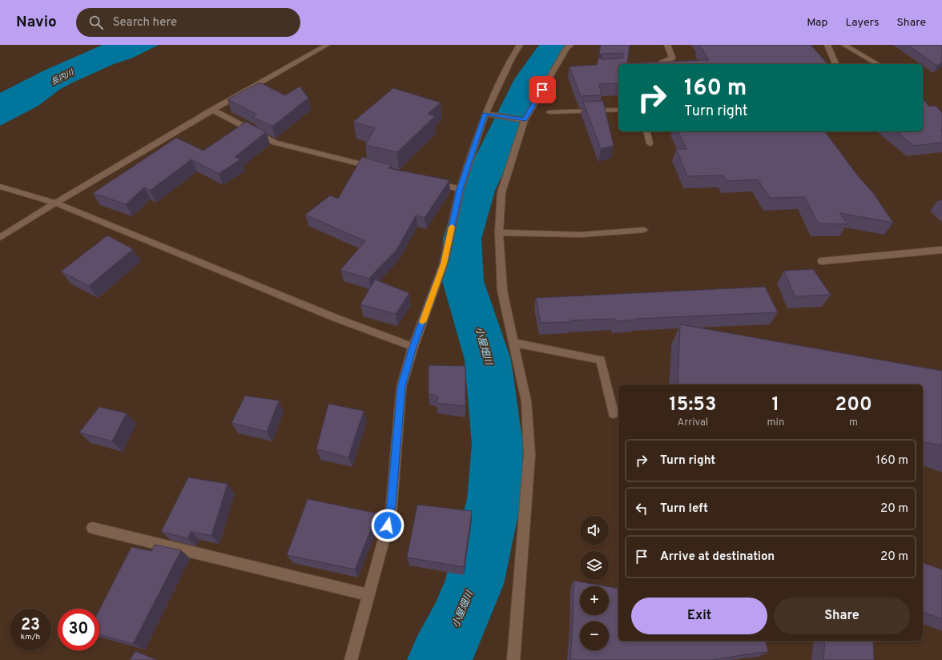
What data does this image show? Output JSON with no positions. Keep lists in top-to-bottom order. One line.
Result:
{"water":["長内川","小屋畑川"],"page":{"header":"Navio","search":"Search here","nav":["Map","Layers","Share"],"turn":["160 m","Turn right"],"eta":["15:53","Arrival","1","min","200","m"],"list":[{"name":"Turn right","value":"160 m"},{"name":"Turn left","value":"20 m"},{"name":"Arrive at destination","value":"20 m"}],"map_buttons":["+","−"],"buttons":["Exit","Share"],"speed":"23 km/h","limit":"30"}}
